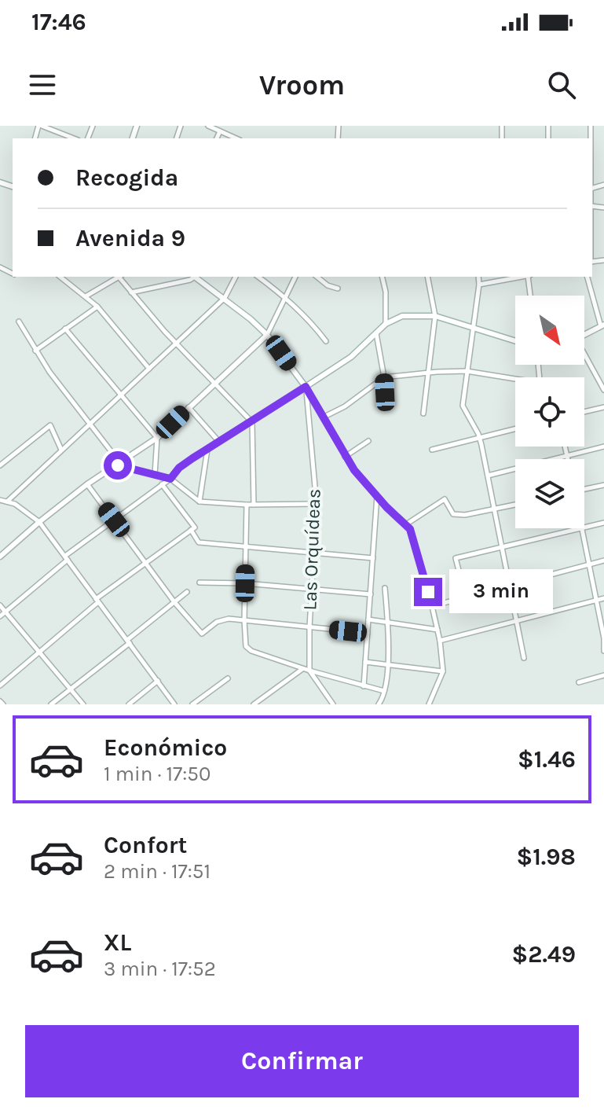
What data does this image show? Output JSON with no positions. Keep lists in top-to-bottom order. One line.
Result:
{"streets":{"street":["Las Orquídeas"]},"north":"bottom right","page":{"status":"17:46","header":"Vroom","banner":["Recogida","Avenida 9"],"bubble":"3 min","list":[{"name":"Económico","note":"1 min · 17:50","value":"$1.46"},{"name":"Confort","note":"2 min · 17:51","value":"$1.98"},{"name":"XL","note":"3 min · 17:52","value":"$2.49"}],"buttons":"Confirmar"}}
